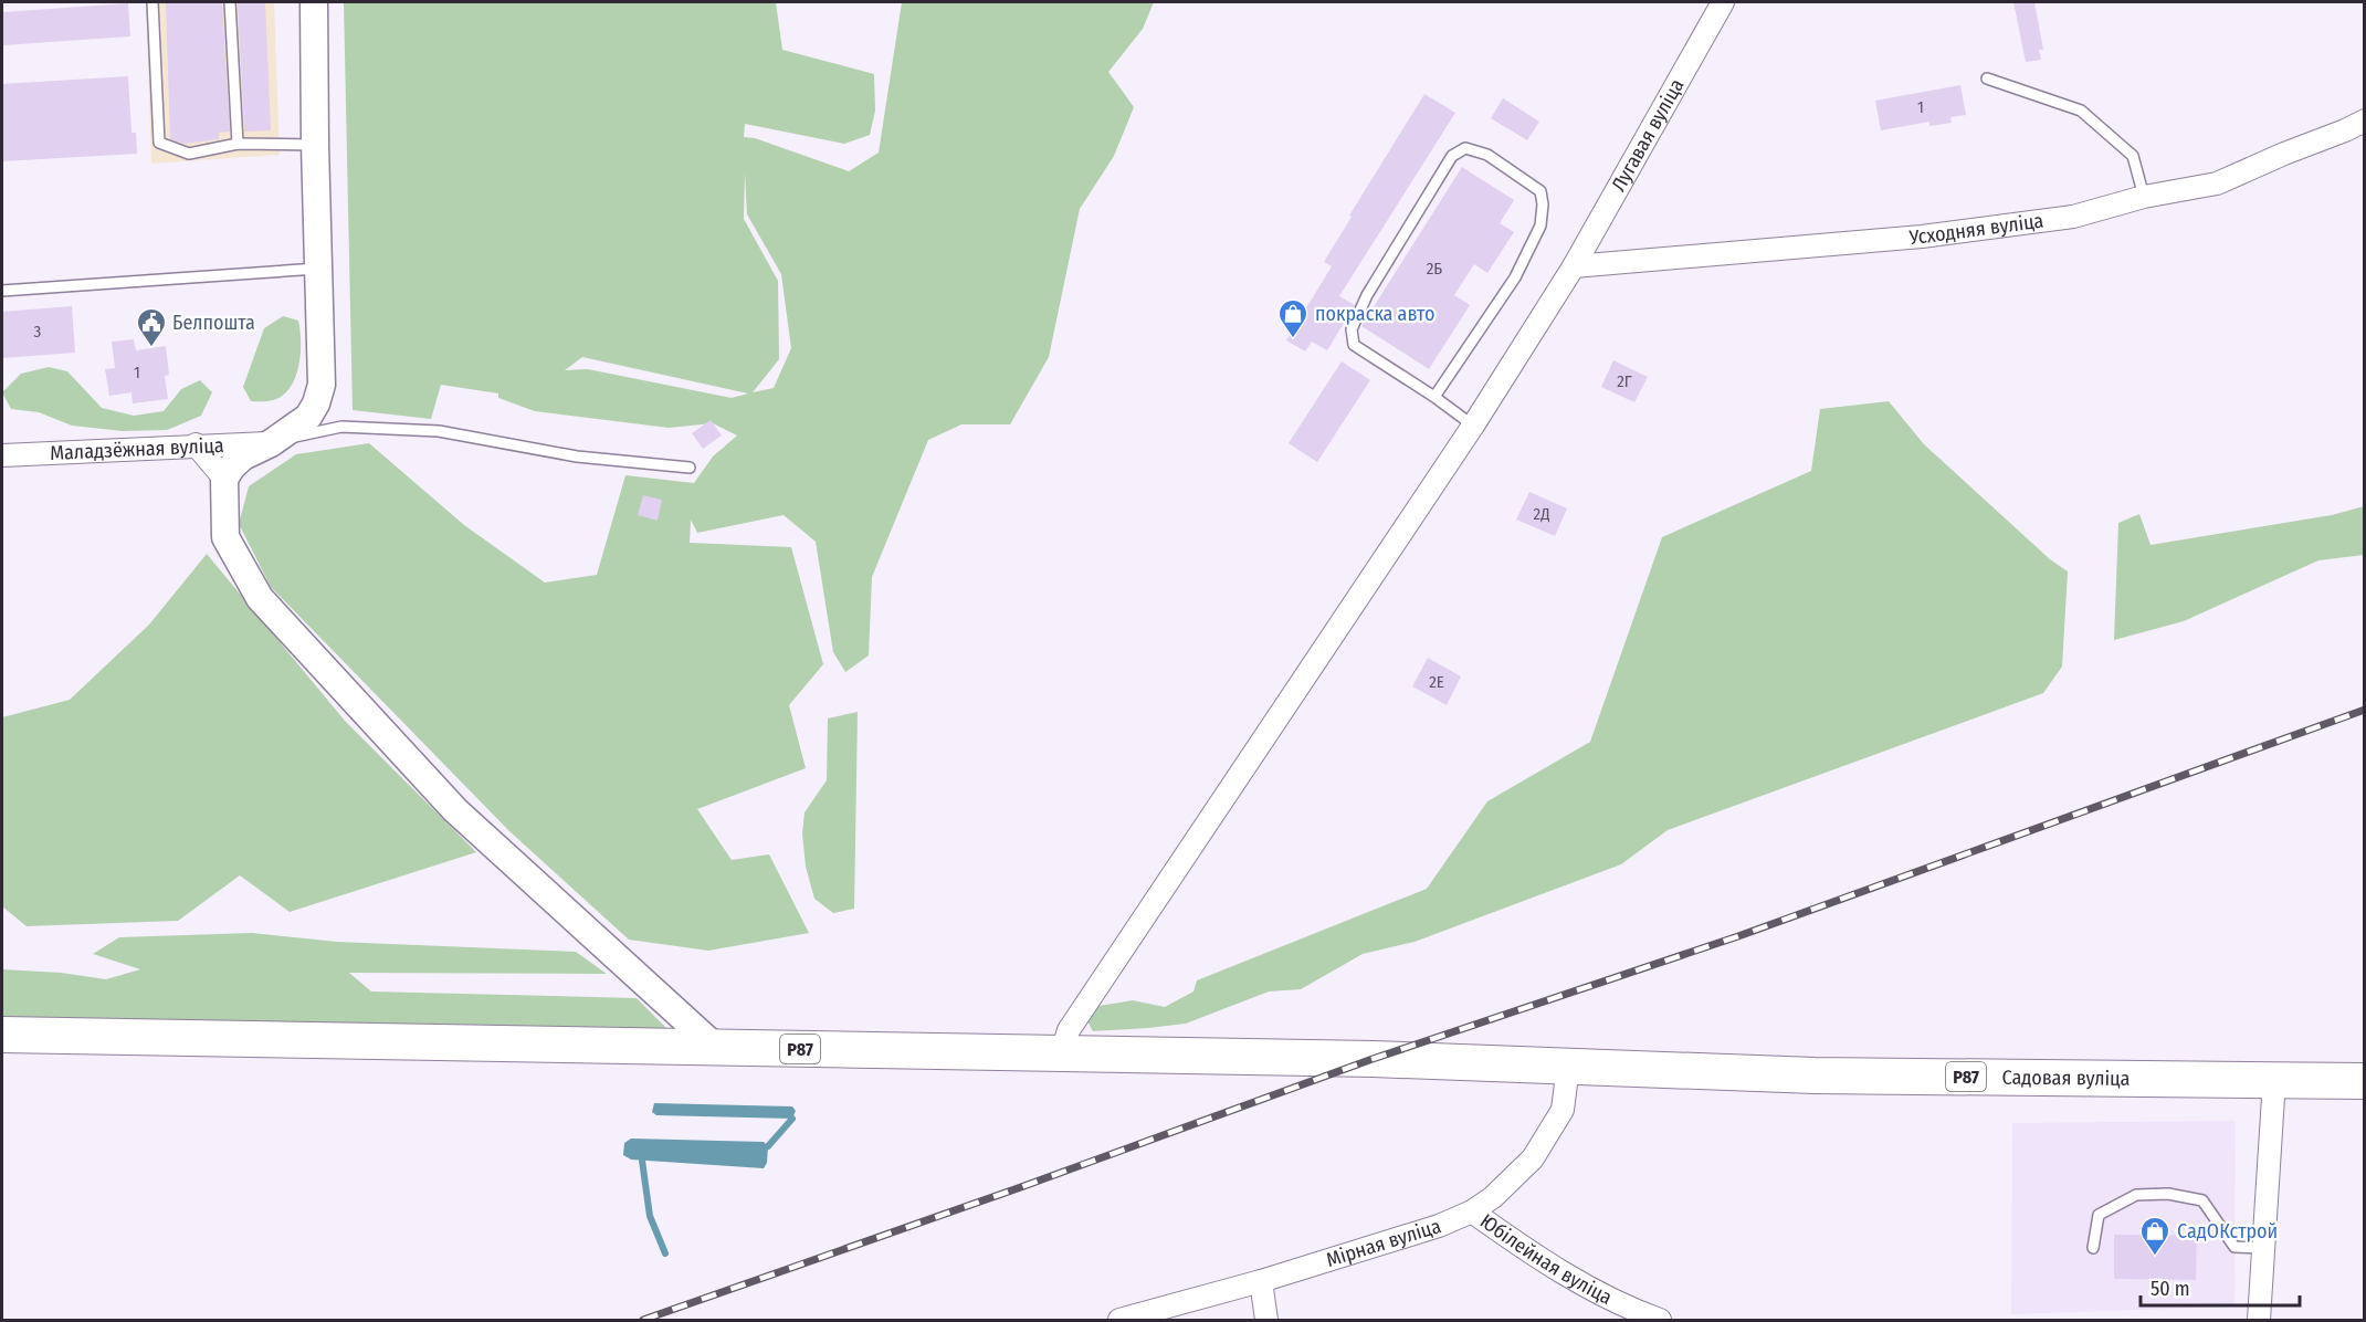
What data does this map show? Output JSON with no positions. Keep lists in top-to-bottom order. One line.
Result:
{"streets":{"main road":["Р87","Садовая вуліца"],"street":["Лугавая вуліца","Усходняя вуліца","Маладзёжная вуліца","Мірная вуліца","Юбілейная вуліца"]},"crossings":[["Лугавая вуліца","Усходняя вуліца"],["Лугавая вуліца","Р87"],["Р87","Садовая вуліца"],["Р87","Мірная вуліца"],["Садовая вуліца","Мірная вуліца"],["Мірная вуліца","Юбілейная вуліца"]],"places":{"shop":["покраска авто","СадОКстрой"],"public building":["Белпошта"]},"house_numbers":["1","2Б","3","1","2Г","2Д","2Е"],"scale_bar":"50 m"}
